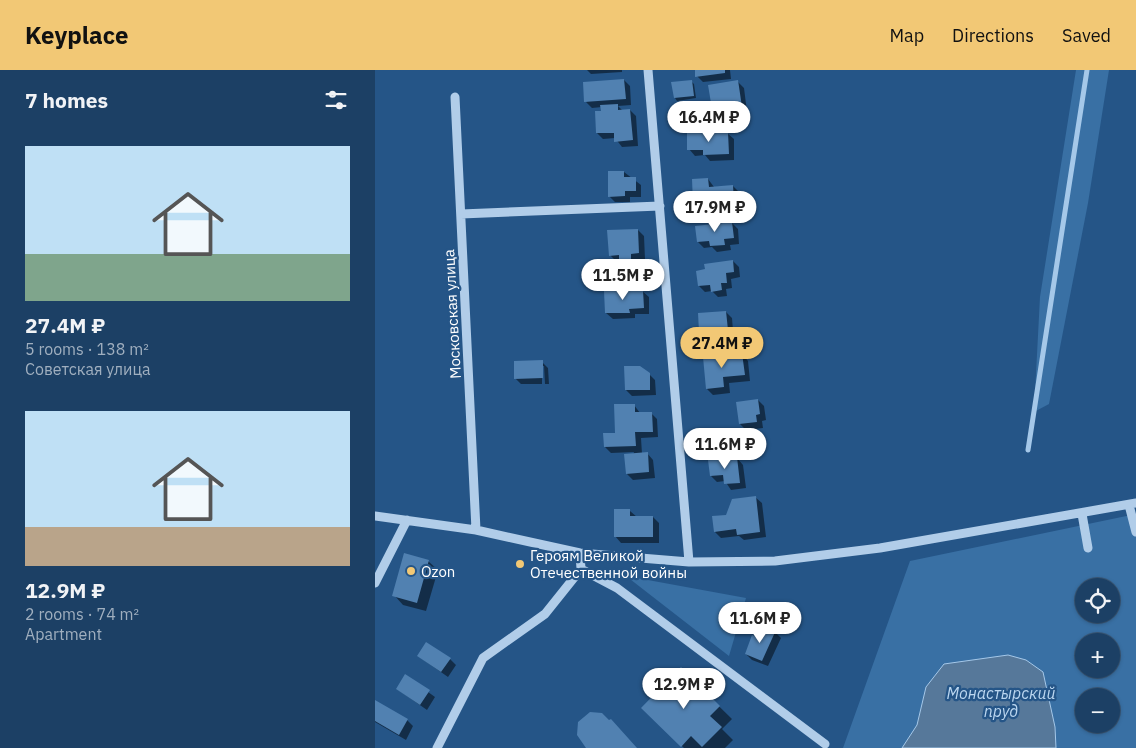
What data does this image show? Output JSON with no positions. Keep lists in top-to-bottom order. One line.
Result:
{"streets":{"street":["Московская улица"]},"water":["Монастырский пруд"],"places":["Героям Великой Отечественной войны","Ozon"],"page":{"header":"Keyplace","nav":["Map","Directions","Saved"],"heading":"7 homes","price":["16.4M ₽","17.9M ₽","11.5M ₽","27.4M ₽","11.6M ₽","11.6M ₽","12.9M ₽"],"list":[{"name":"27.4M ₽","note":"5 rooms · 138 m² · Советская улица"},{"name":"12.9M ₽","note":"2 rooms · 74 m² · Apartment"}],"map_buttons":["+","−"]}}
